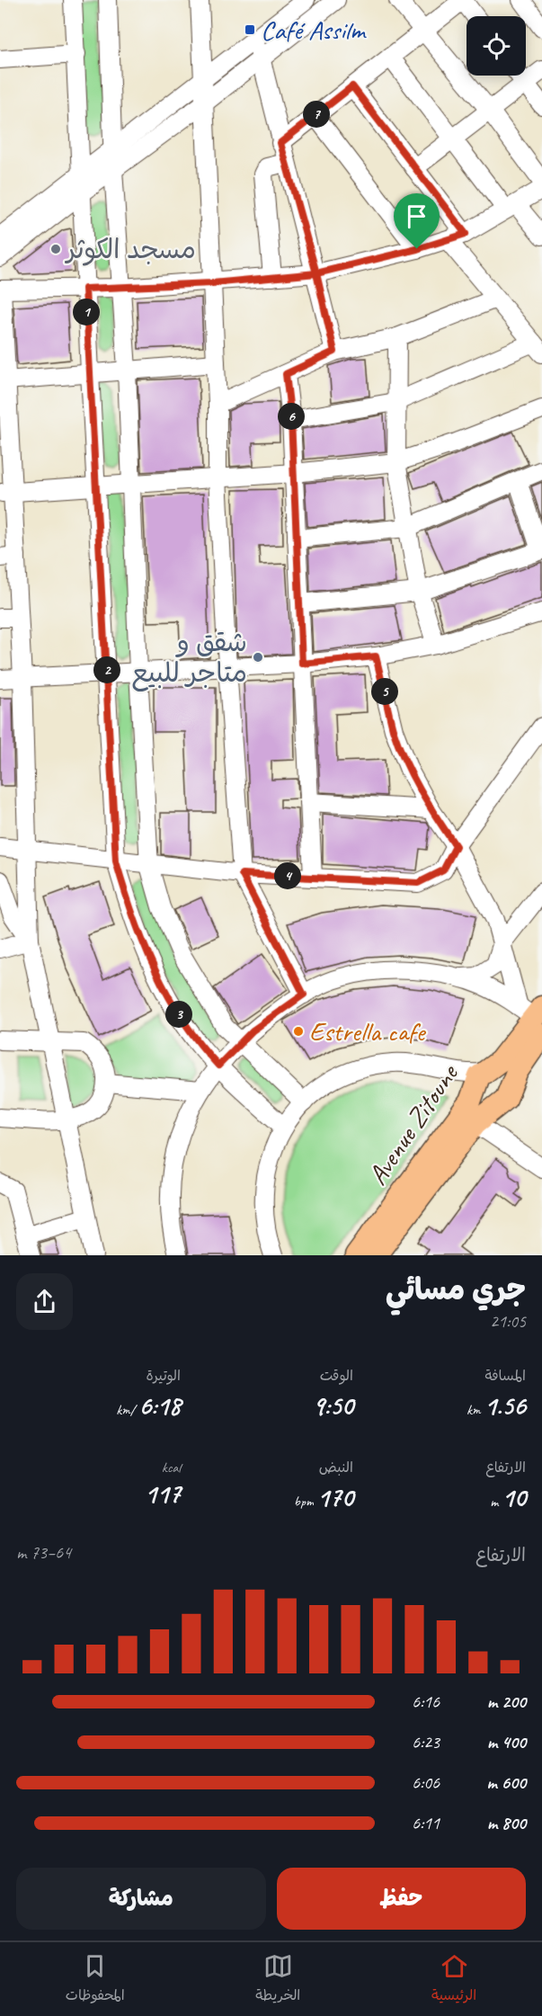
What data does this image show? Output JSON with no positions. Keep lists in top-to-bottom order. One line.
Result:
{"streets":{"main road":["Avenue Zitoune"]},"places":{"transit":["Café Assilm"],"other":["مسجد الكوثر","شقق و متاجر للبيع","Estrella cafe"]},"page":{"pins":["7","1","6","2","5","4","3"],"heading":["جري مسائي","21:05"],"stats":[["المسافة","1.56 km"],["الوقت","9:50"],["الوتيرة","6:18 /km"],["الارتفاع","10 m"],["النبض","170 bpm"],["kcal","117"]],"chart":["الارتفاع","64–73 m"],"list":[{"name":"200 m","note":"6:16"},{"name":"400 m","note":"6:23"},{"name":"600 m","note":"6:06"},{"name":"800 m","note":"6:11"}],"buttons":["حفظ","مشاركة"],"tabs":["الرئيسية","الخريطة","المحفوظات"]}}
